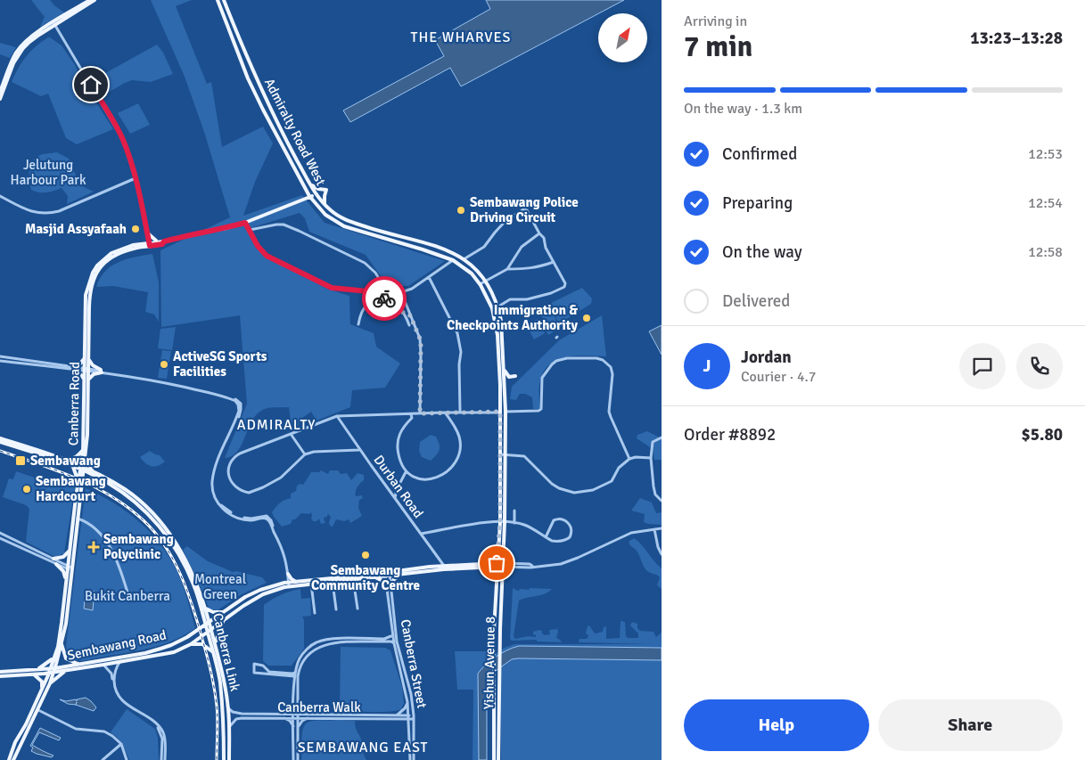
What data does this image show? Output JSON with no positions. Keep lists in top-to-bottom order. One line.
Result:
{"streets":{"main road":["Admiralty Road West","Canberra Road","Sembawang Road","Canberra Link","Yishun Avenue 8"],"street":["Durban Road","Canberra Street","Canberra Walk"]},"crossings":[["Admiralty Road West","Canberra Road"],["Admiralty Road West","Yishun Avenue 8"],["Canberra Road","Sembawang Road"],["Canberra Road","Canberra Link"],["Durban Road","Sembawang Road"],["Sembawang Road","Canberra Link"],["Sembawang Road","Yishun Avenue 8"],["Sembawang Road","Canberra Street"],["Canberra Link","Canberra Walk"],["Canberra Street","Canberra Walk"]],"districts":["THE WHARVES","ADMIRALTY","SEMBAWANG EAST"],"parks":["Jelutung Harbour Park","Montreal Green","Bukit Canberra"],"places":{"other":["Sembawang Police Driving Circuit","Masjid Assyafaah","Immigration & Checkpoints Authority","ActiveSG Sports Facilities","Sembawang Hardcourt","Sembawang Community Centre"],"transit":["Sembawang"],"health":["Sembawang Polyclinic"]},"north":"top right","page":{"heading":["7 min","Arriving in","13:23–13:28"],"panel":["Jordan","Courier · 4.7","Order #8892","$5.80"],"bar":"On the way · 1.3 km","list":[["Confirmed","12:53"],["Preparing","12:54"],["On the way","12:58"],"Delivered"],"round":"J","buttons":["Help","Share"]}}
